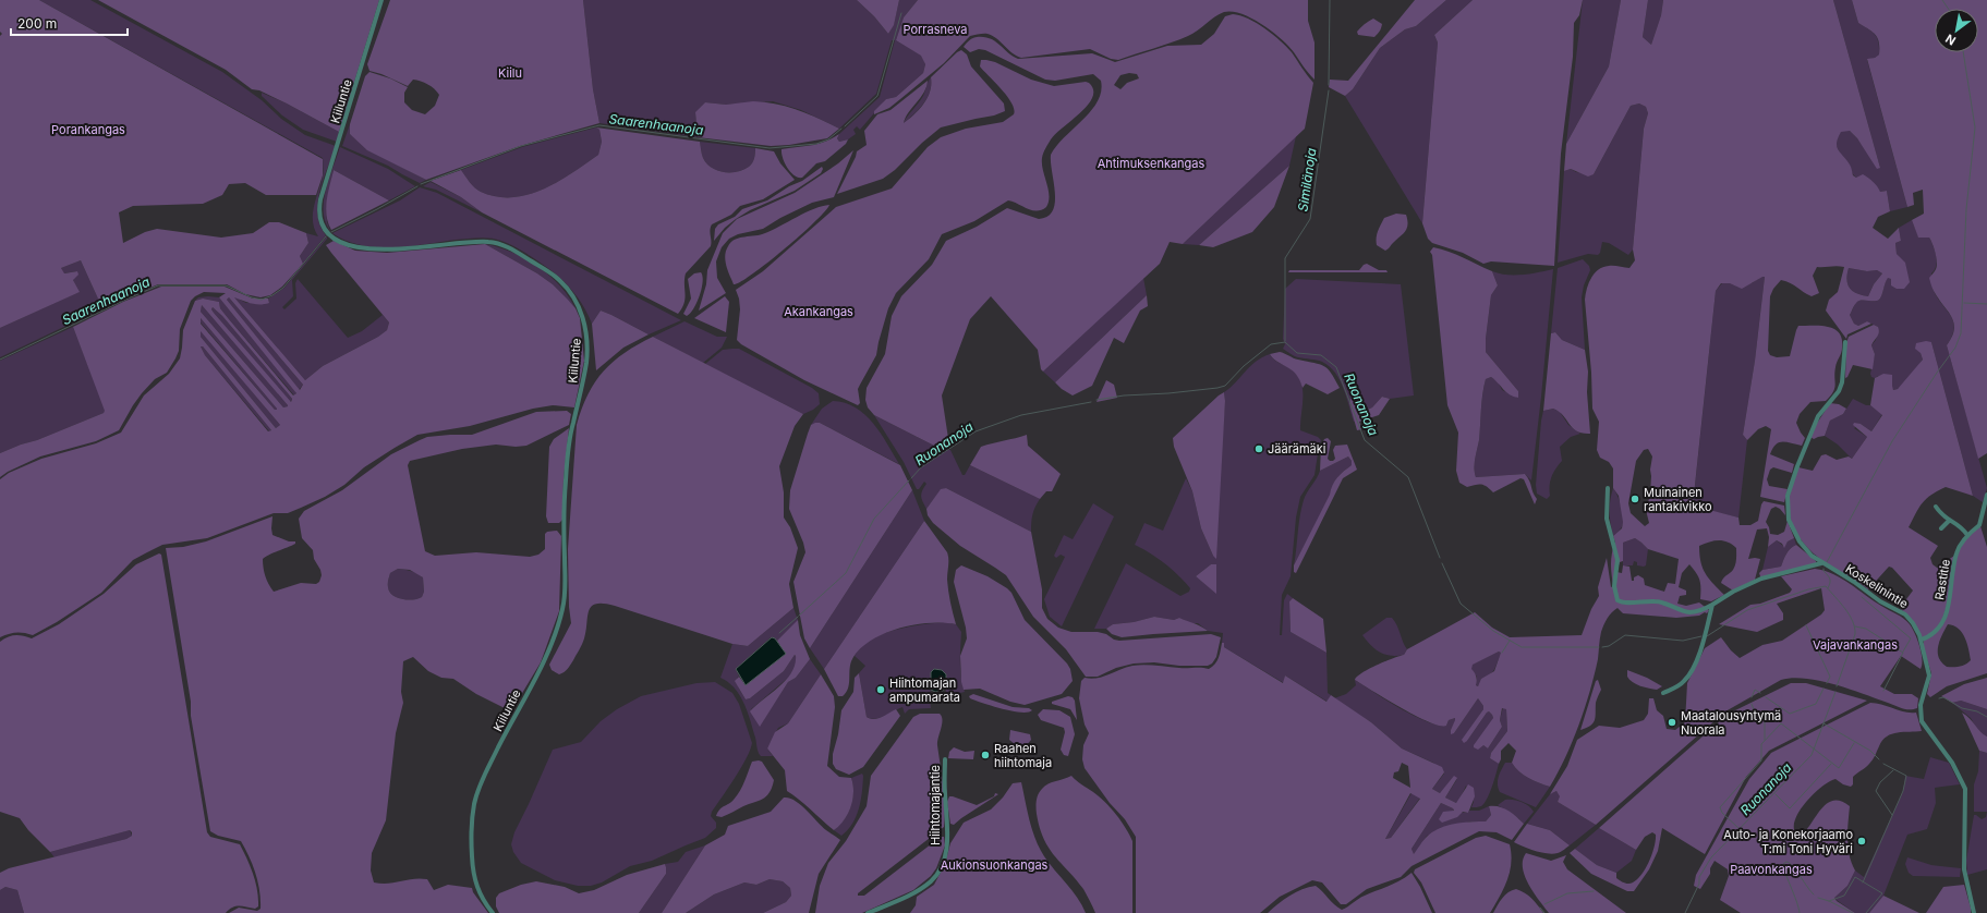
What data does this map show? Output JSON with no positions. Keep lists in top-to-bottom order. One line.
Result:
{"streets":{"street":["Kiiluntie","Rastitie","Koskelinintie","Hiihtomajantie"]},"crossings":[["Rastitie","Koskelinintie"]],"water":["Saarenhaanoja","Similänoja","Ruonanoja"],"parks":["Porrasneva","Kiilu","Porankangas","Ahtimuksenkangas","Akankangas","Vajavankangas","Aukionsuonkangas","Paavonkangas"],"places":["Jäärämäki","Muinainen rantakivikko","Hiihtomajan ampumarata","Maatalousyhtymä Nuorala","Raahen hiihtomaja","Auto- ja Konekorjaamo T:mi Toni Hyväri"],"scale_bar":"200 m","north":"bottom left"}
